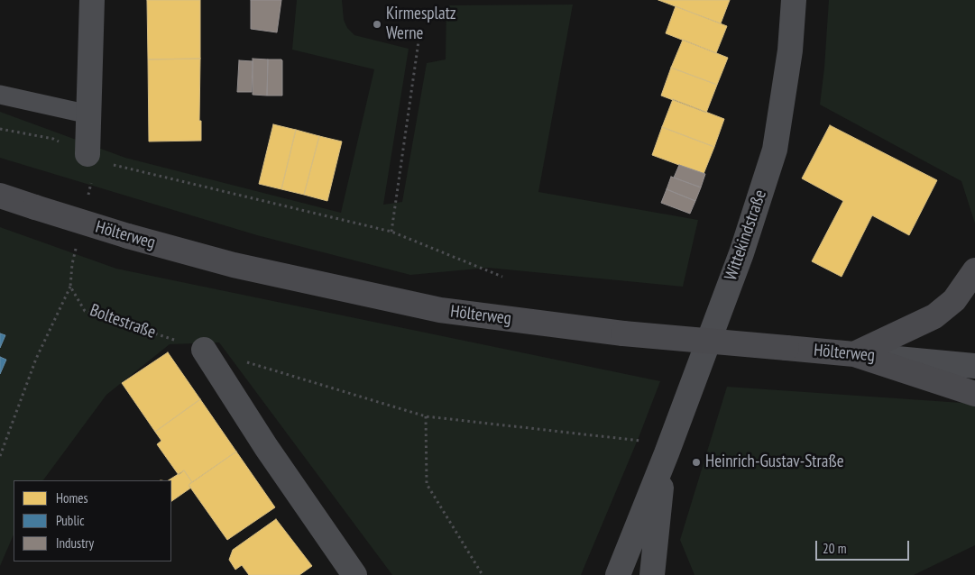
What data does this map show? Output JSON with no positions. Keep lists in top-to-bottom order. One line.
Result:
{"streets":{"main road":["Hölterweg"],"street":["Wittekindstraße"],"path":["Boltestraße"]},"places":["Kirmesplatz Werne","Heinrich-Gustav-Straße"],"legend":["Homes","Public","Industry"],"scale_bar":"20 m"}
